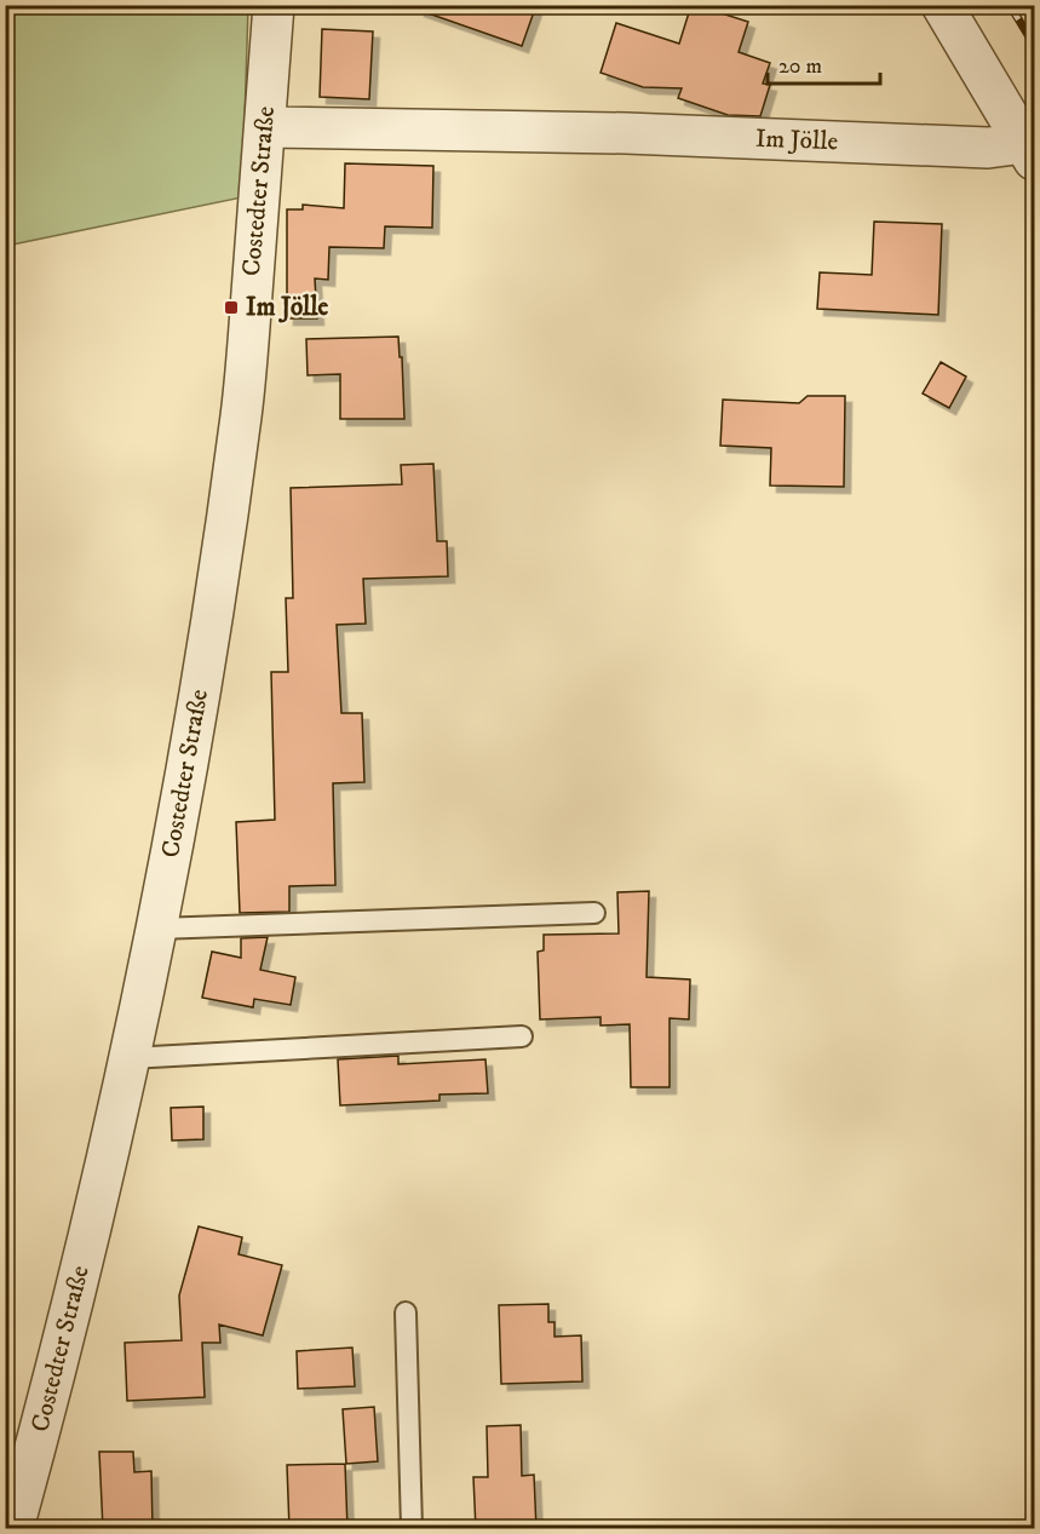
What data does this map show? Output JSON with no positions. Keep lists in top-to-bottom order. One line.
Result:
{"streets":{"street":["Im Jölle","Costedter Straße"]},"crossings":[["Im Jölle","Costedter Straße"]],"places":{"transit":["Im Jölle"]},"scale_bar":"20 m"}
